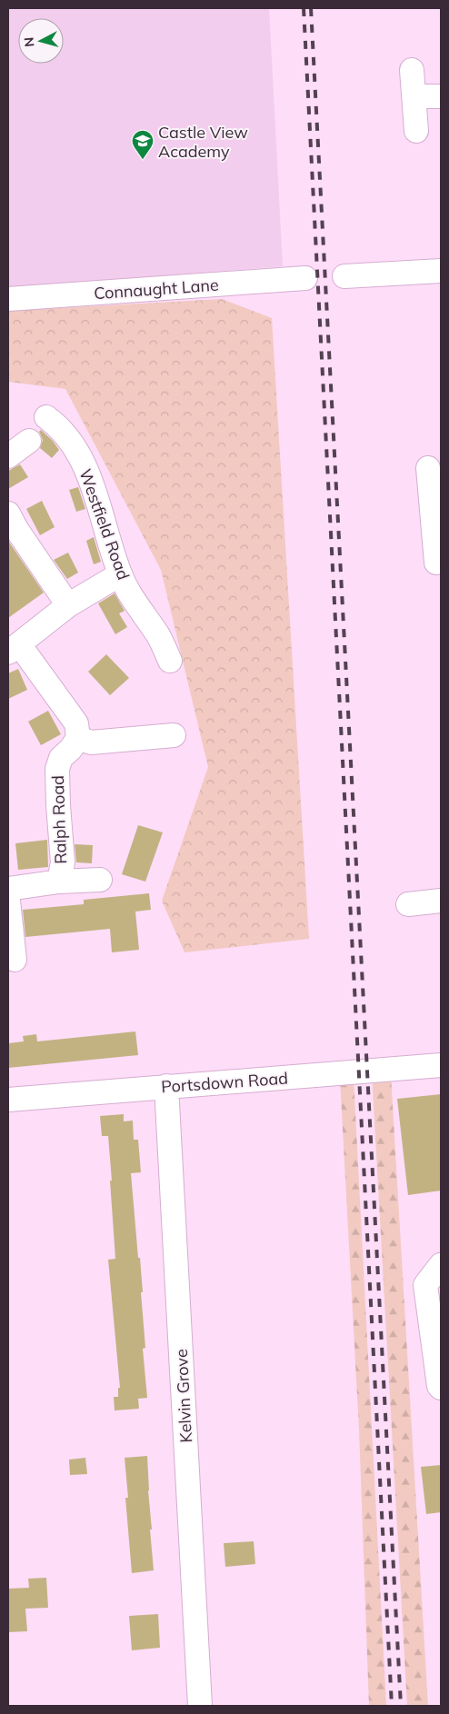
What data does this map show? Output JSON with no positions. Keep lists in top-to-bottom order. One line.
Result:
{"streets":{"street":["Connaught Lane","Westfield Road","Ralph Road","Portsdown Road","Kelvin Grove"]},"crossings":[["Portsdown Road","Kelvin Grove"]],"places":{"school or university":["Castle View Academy"]},"north":"left"}
